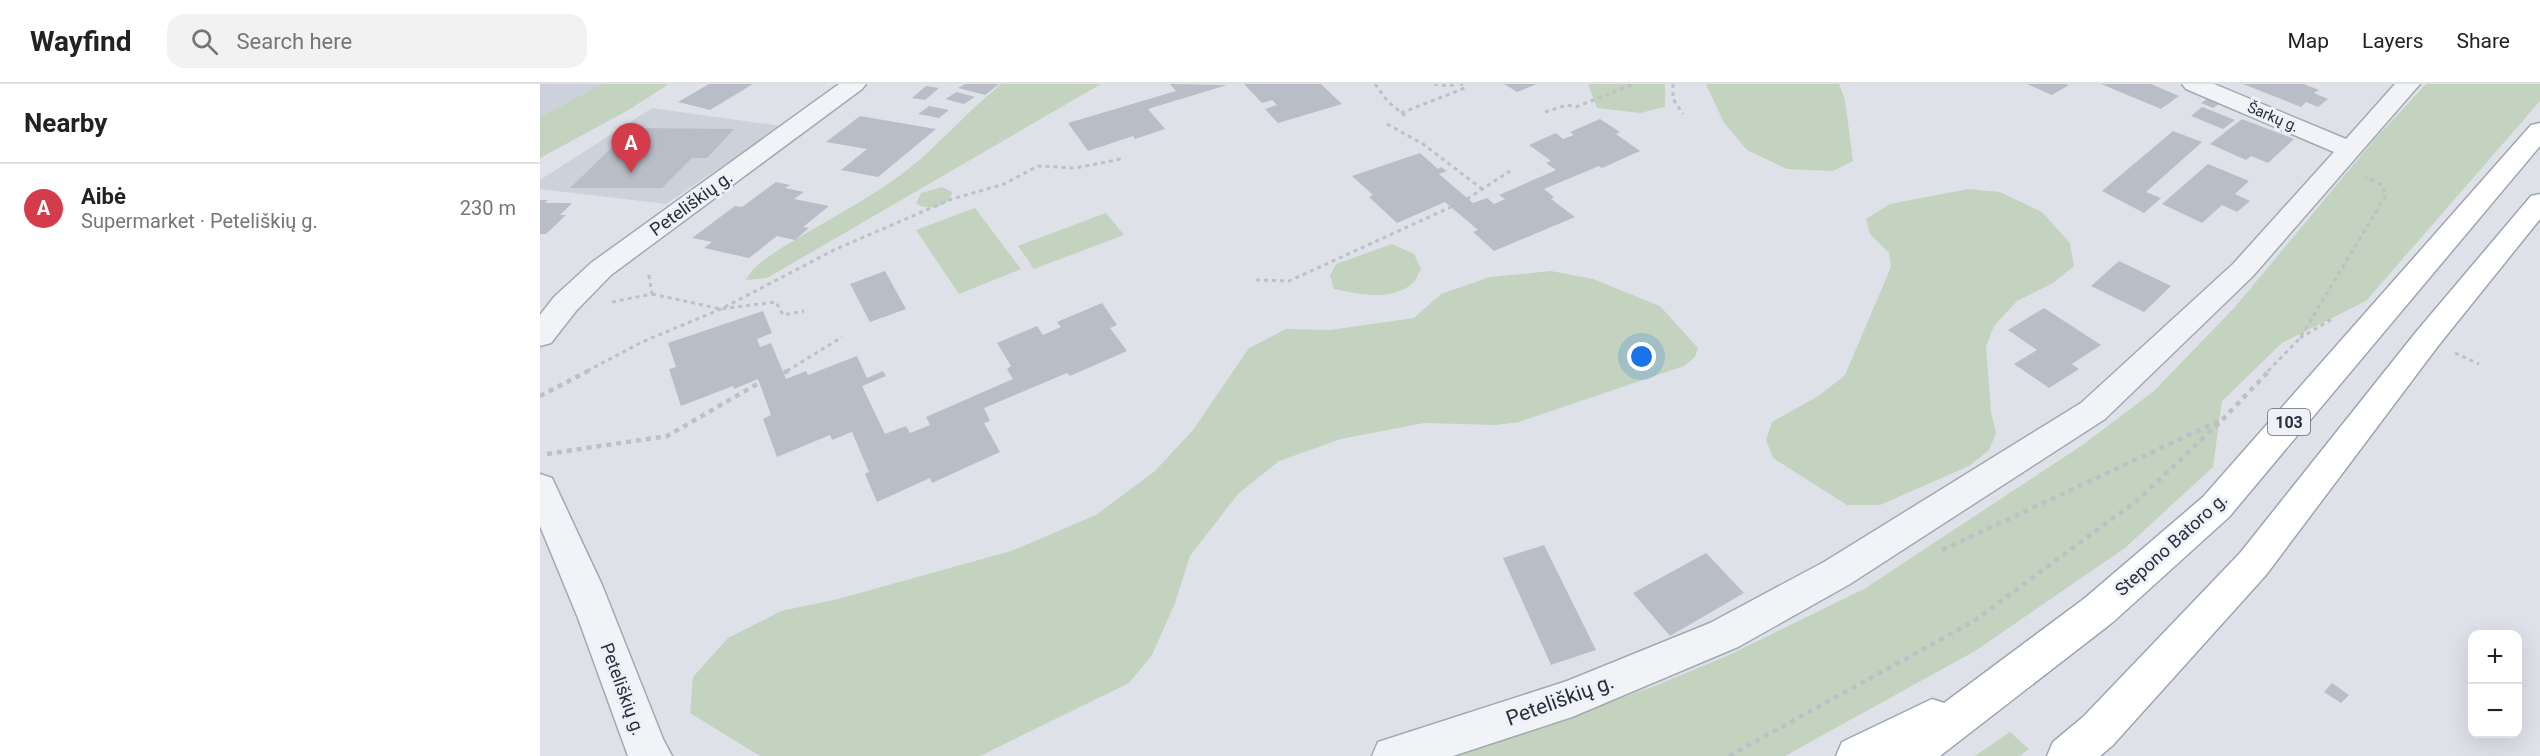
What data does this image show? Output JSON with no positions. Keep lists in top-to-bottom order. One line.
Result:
{"streets":{"main road":["103","Stepono Batoro g."],"street":["Šarkų g.","Peteliškių g."]},"crossings":[["Šarkų g.","Peteliškių g."],["103","Stepono Batoro g."]],"page":{"header":"Wayfind","search":"Search here","nav":["Map","Layers","Share"],"heading":"Nearby","pins":"A","list":[{"mark":"A","name":"Aibė","note":"Supermarket · Peteliškių g.","value":"230 m"}],"map_buttons":["+","−"]}}
